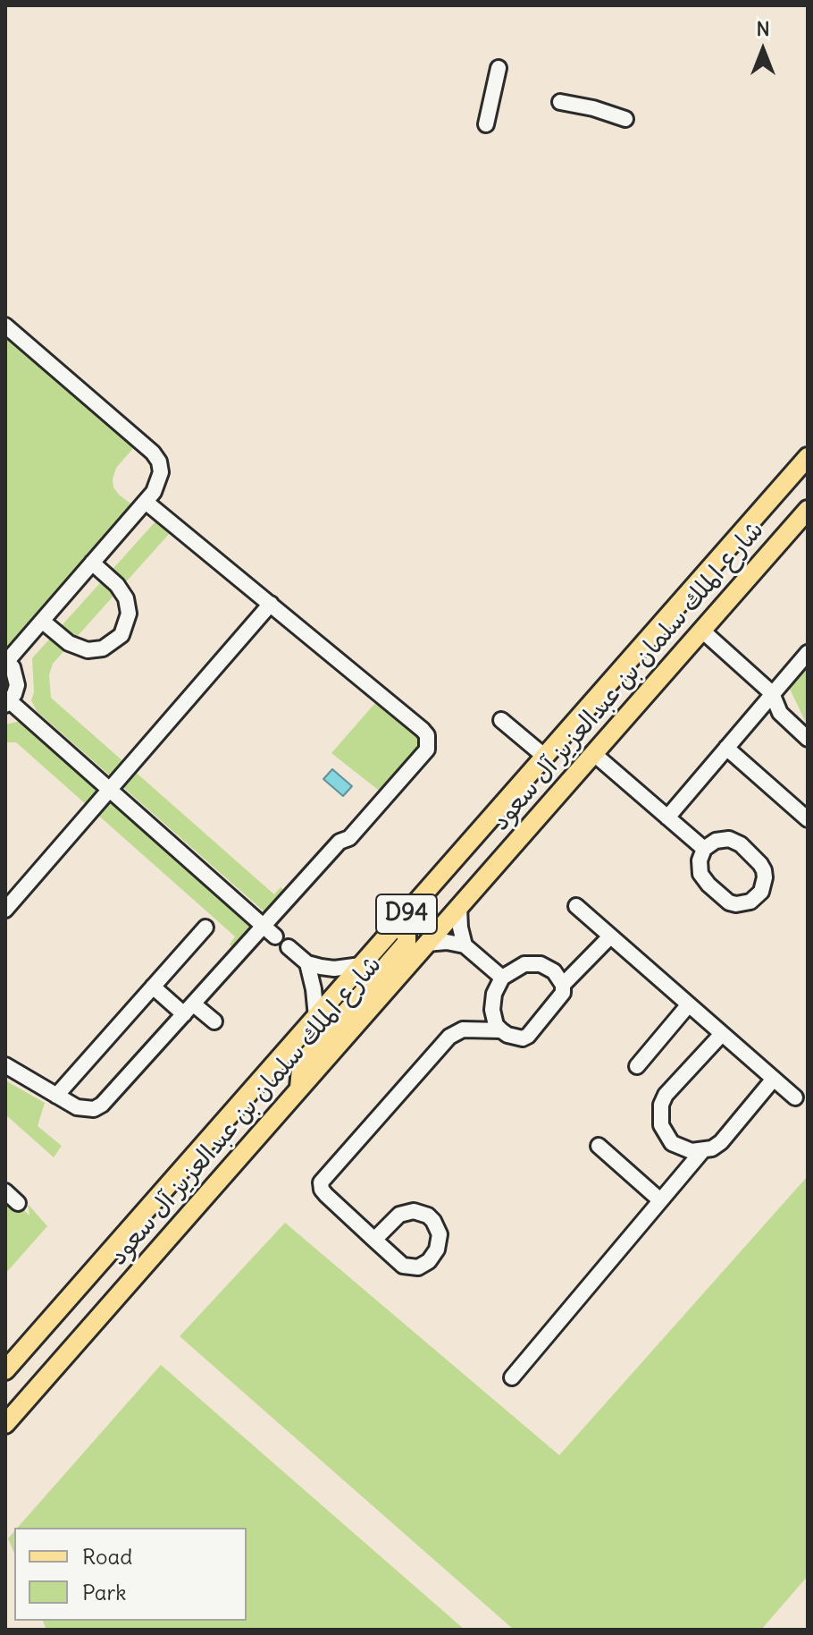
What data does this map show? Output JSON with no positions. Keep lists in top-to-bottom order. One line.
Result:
{"streets":{"main road":["شارع الملك سلمان بن عبدالعزيز آل سعود","D94"]},"legend":["Road","Park"],"north":"top"}
